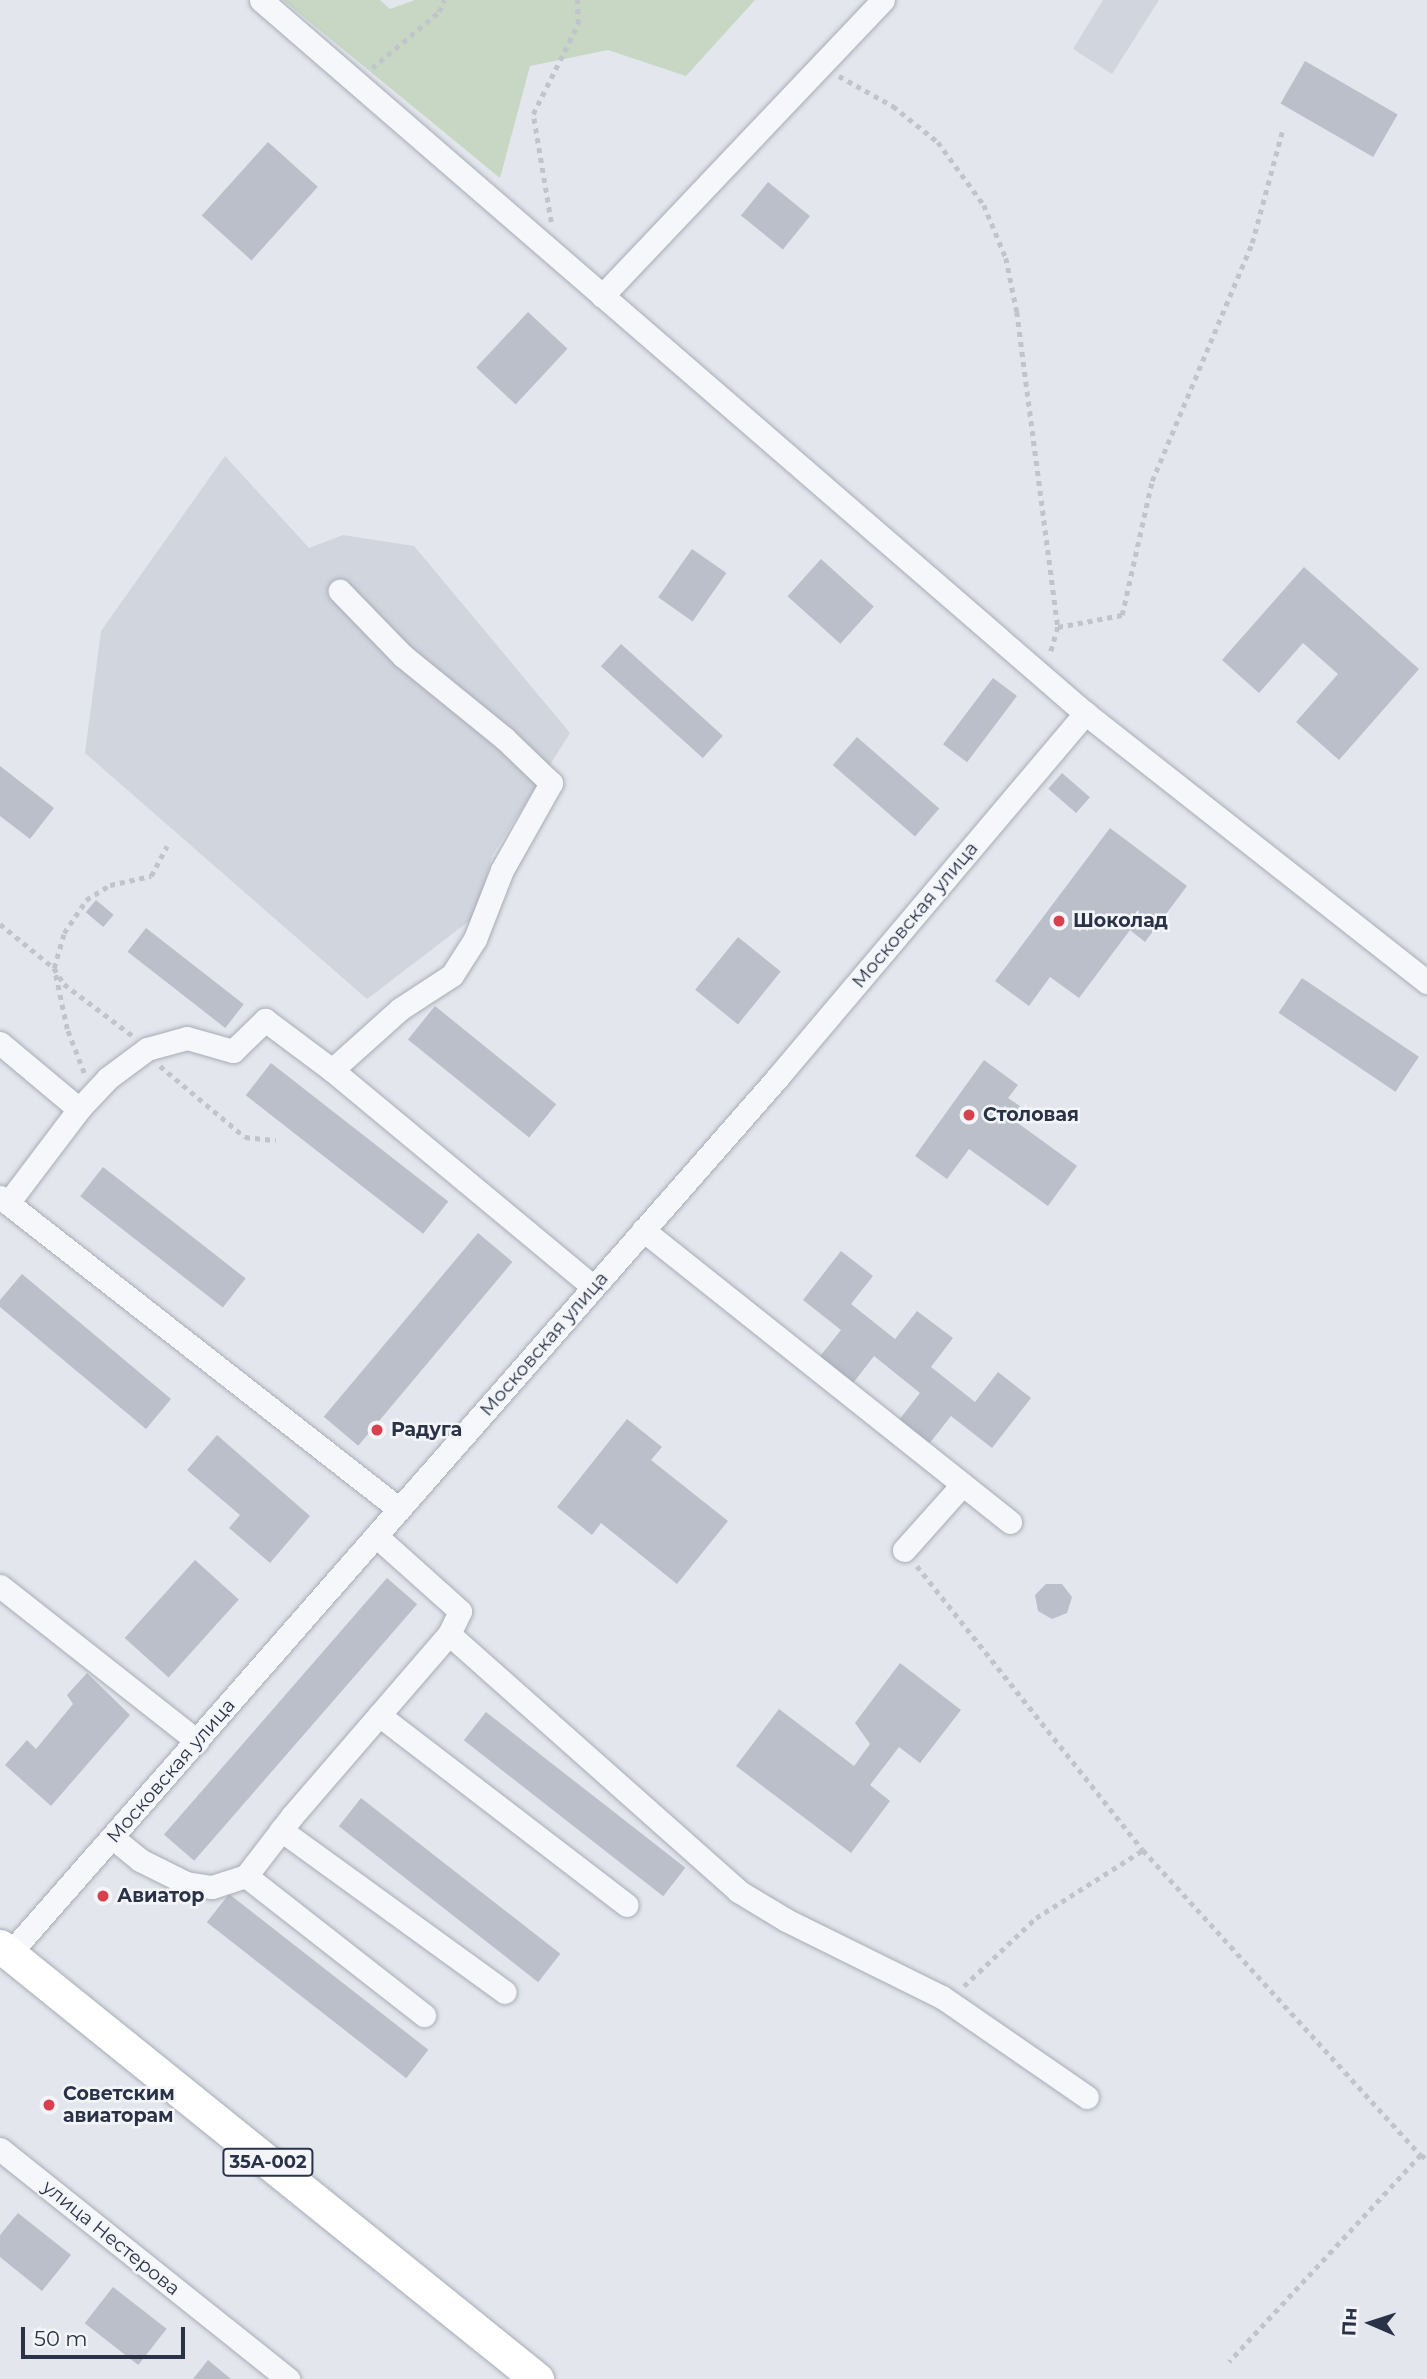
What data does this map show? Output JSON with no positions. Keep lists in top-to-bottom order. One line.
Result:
{"streets":{"highway":["35А-002"],"street":["Московская улица","улица Нестерова"]},"crossings":[["Московская улица","35А-002"]],"places":["Шоколад","Столовая","Радуга","Авиатор","Советским авиаторам"],"scale_bar":"50 m","north":"left"}
